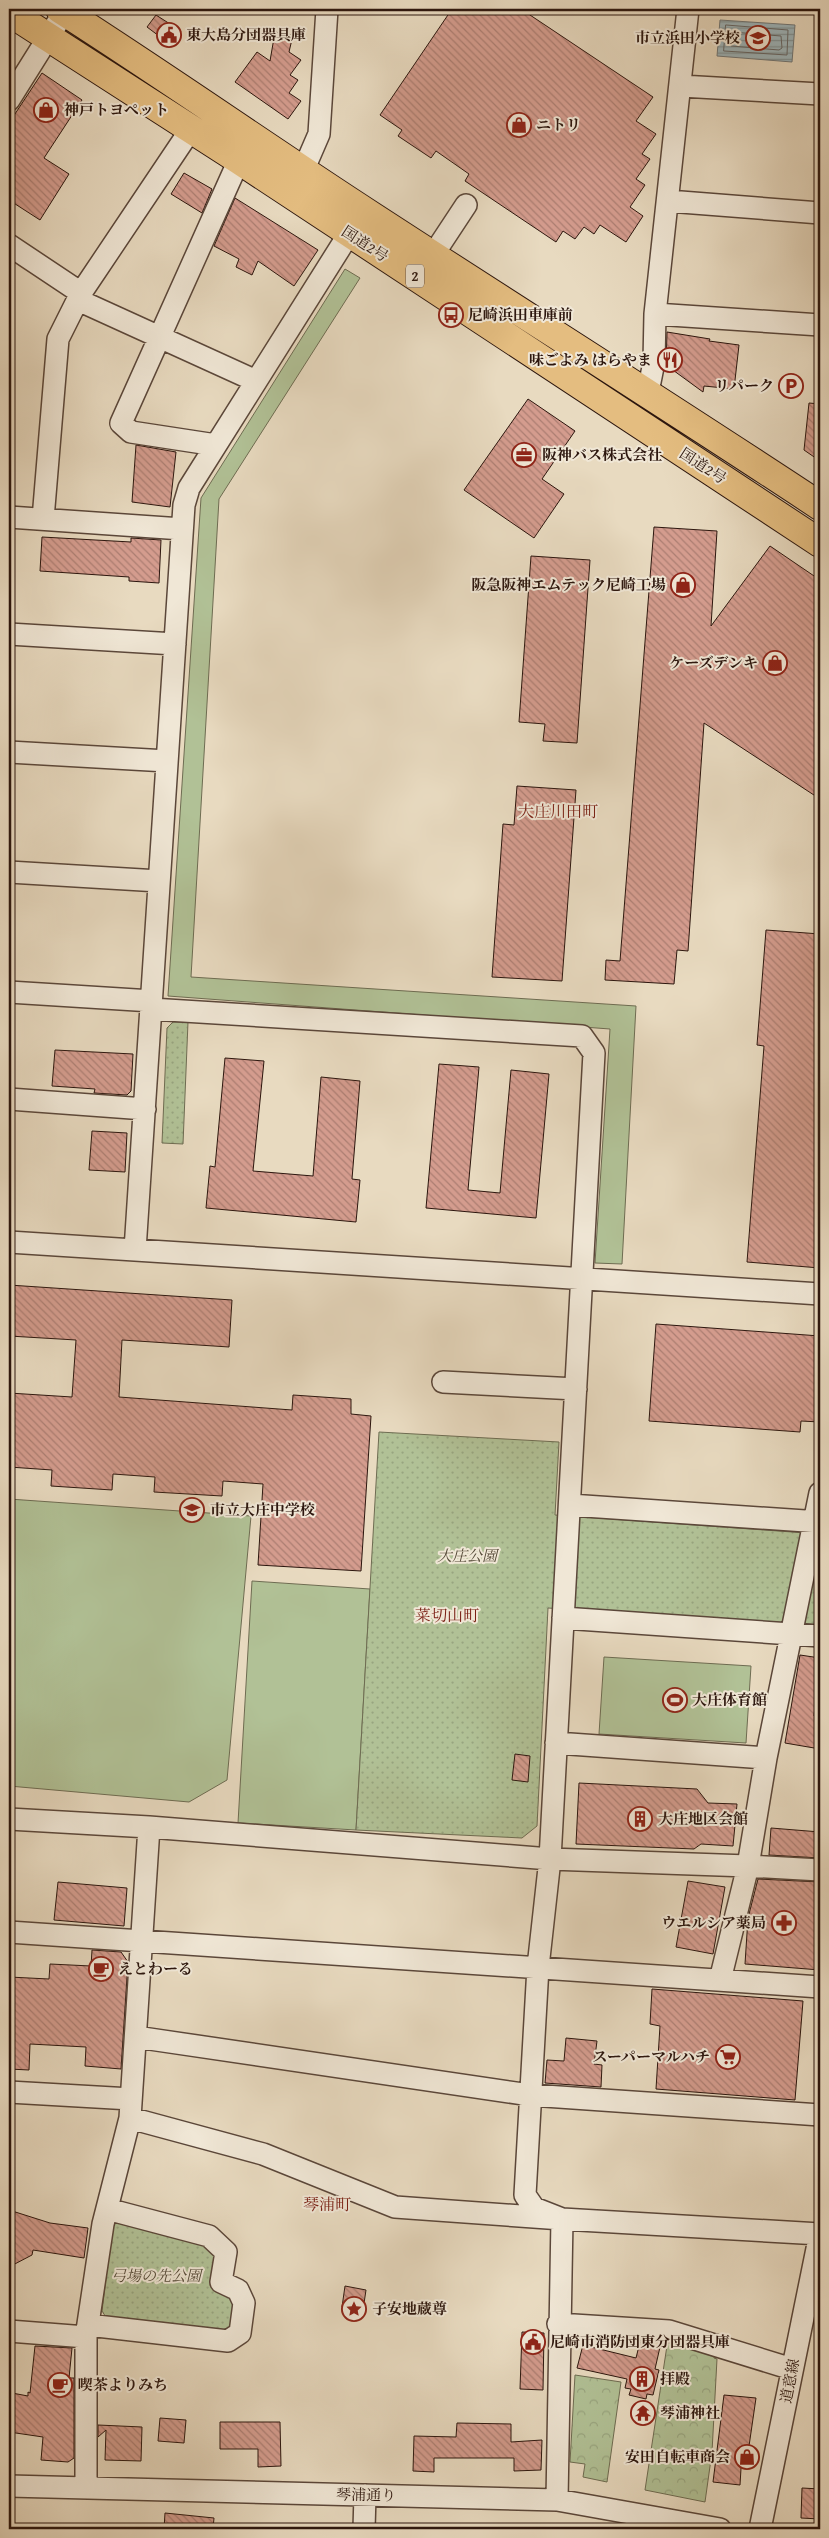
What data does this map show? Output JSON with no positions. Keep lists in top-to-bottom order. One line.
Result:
{"streets":{"highway":["国道2号","2"],"street":["道意線","琴浦通り"]},"districts":["大庄川田町","菜切山町","琴浦町"],"parks":["大庄公園","弓場の先公園"],"places":{"public building":["東大島分団器具庫","尼崎市消防団東分団器具庫"],"school or university":["市立浜田小学校","市立大庄中学校"],"shop":["神戸トヨペット","ニトリ","阪急阪神エムテック尼崎工場","ケーズデンキ","安田自転車商会"],"bus stop":["尼崎浜田車庫前"],"restaurant":["味ごよみ はらやま"],"parking":["リパーク"],"office":["阪神バス株式会社"],"sports":["大庄体育館"],"building":["大庄地区会館","拝殿"],"pharmacy":["ウエルシア薬局"],"cafe":["えとわーる","喫茶よりみち"],"supermarket":["スーパーマルハチ"],"place":["子安地蔵尊"],"temple":["琴浦神社"]}}
